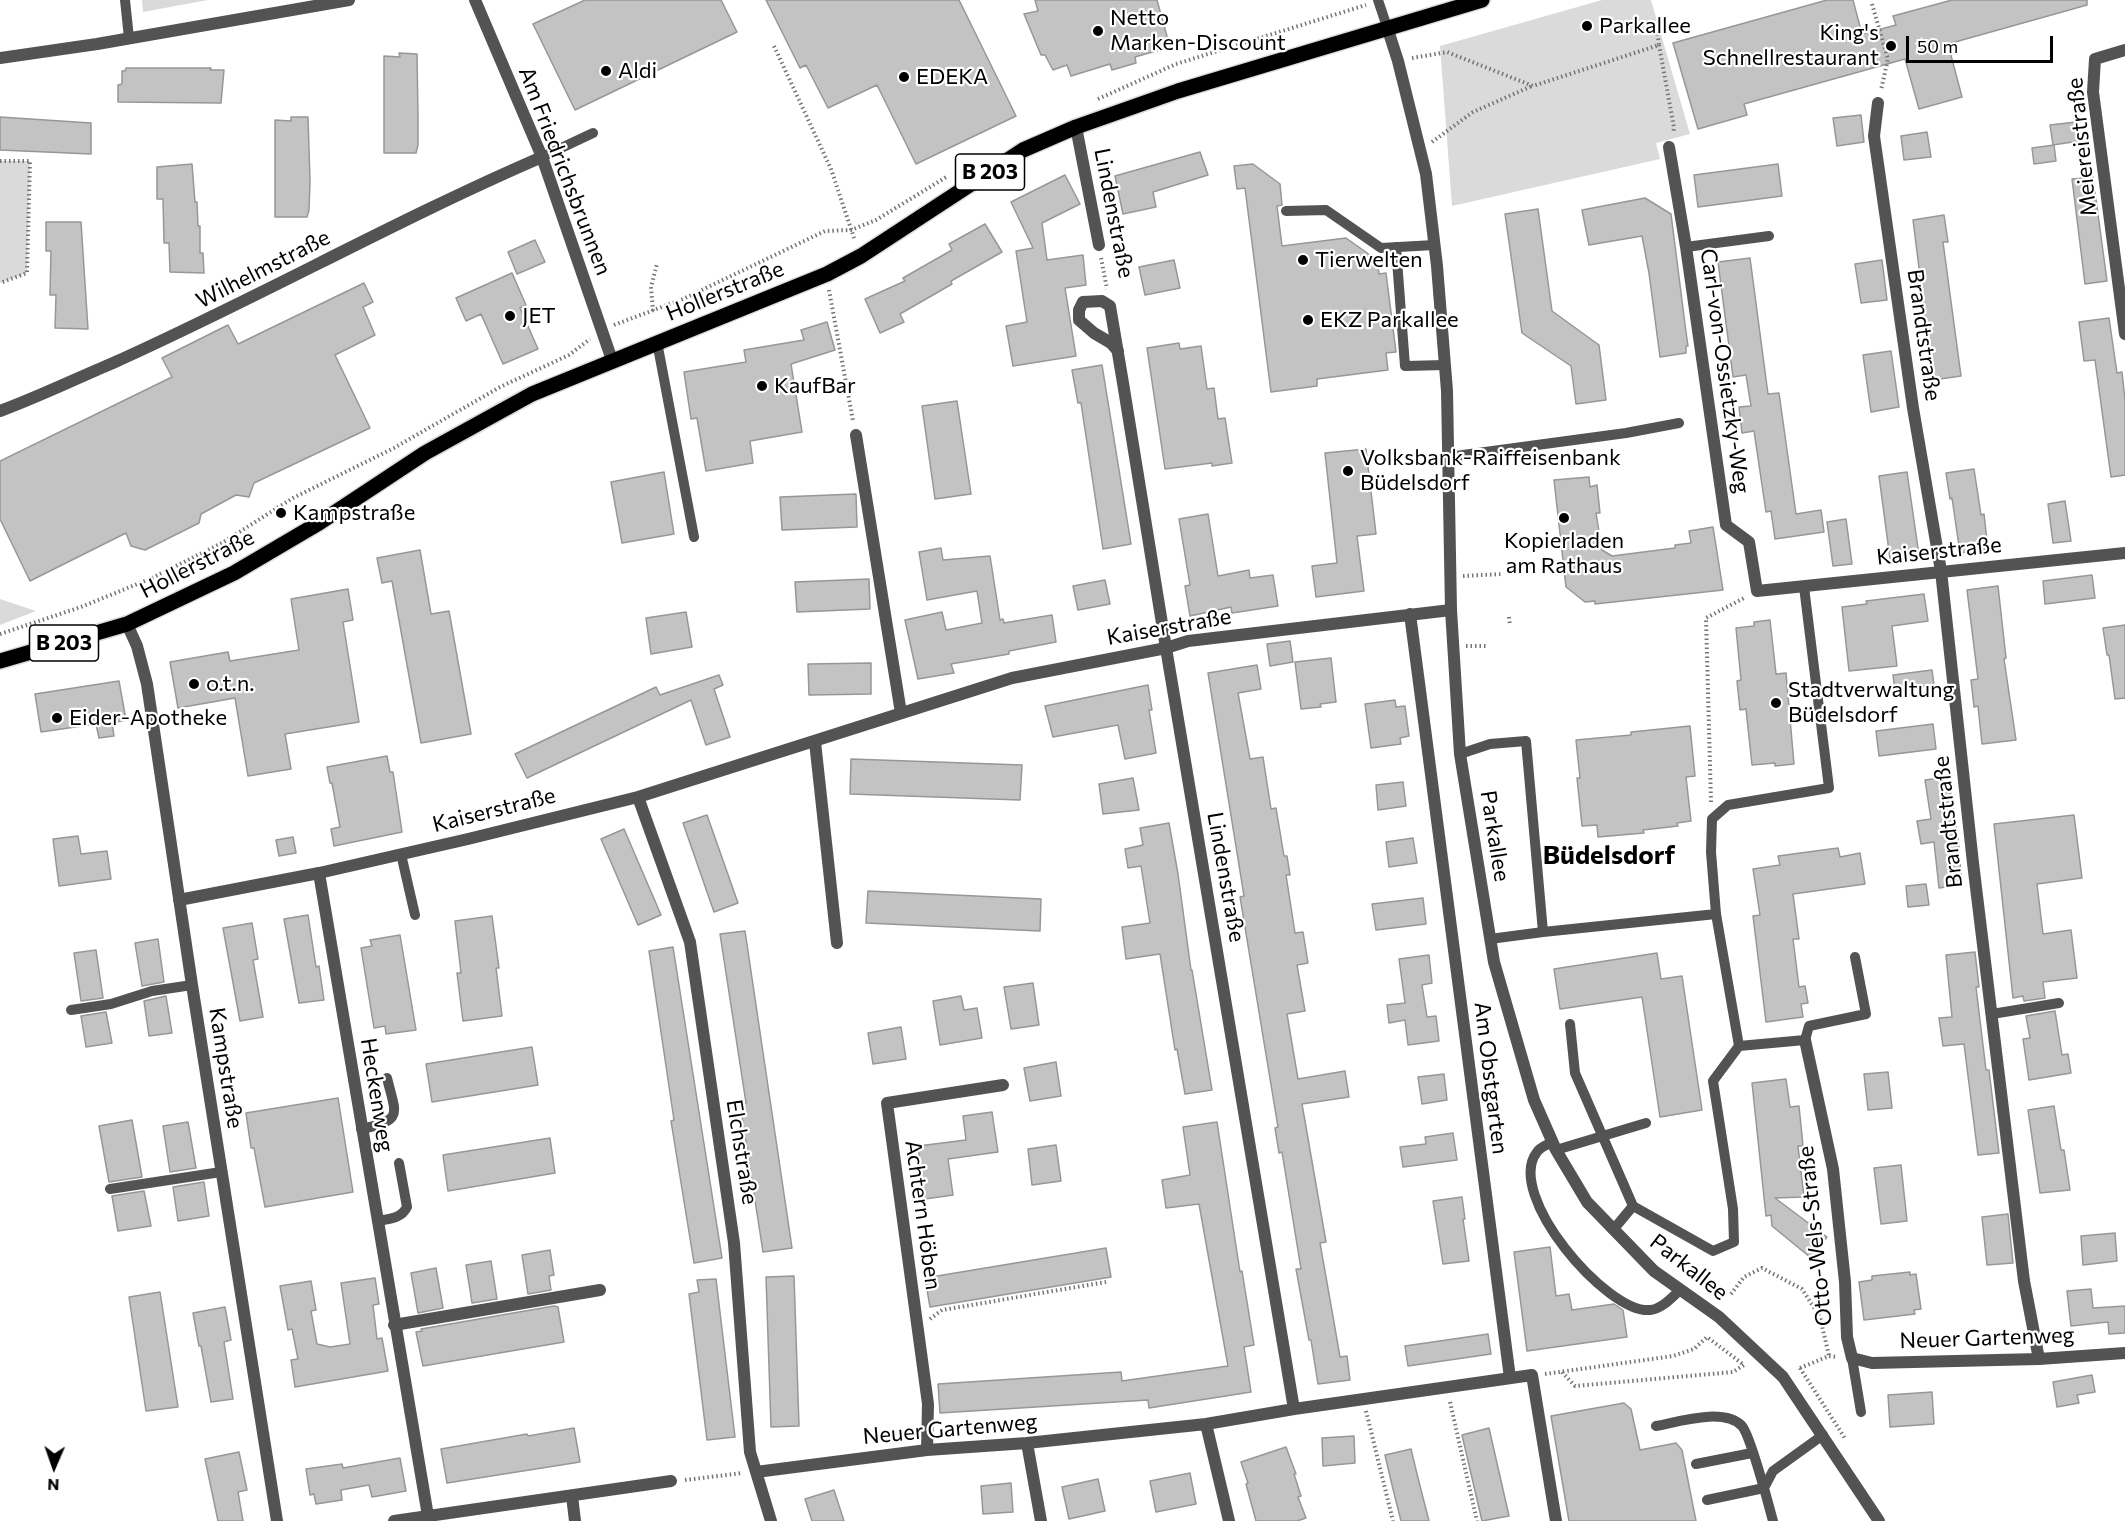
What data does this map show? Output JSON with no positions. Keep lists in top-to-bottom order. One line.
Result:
{"streets":{"main road":["B 203","Hollerstraße"],"street":["Meiereistraße","Am Friedrichsbrunnen","Lindenstraße","Wilhelmstraße","Brandtstraße","Carl-von-Ossietzky-Weg","Kaiserstraße","Parkallee","Kampstraße","Am Obstgarten","Heckenweg","Elchstraße","Achtern Höben","Otto-Wels-Straße","Neuer Gartenweg"]},"crossings":[["Am Friedrichsbrunnen","Wilhelmstraße"],["Am Friedrichsbrunnen","Hollerstraße"],["Lindenstraße","Hollerstraße"],["Lindenstraße","Kaiserstraße"],["Lindenstraße","Neuer Gartenweg"],["Hollerstraße","Parkallee"],["Hollerstraße","Kampstraße"],["Brandtstraße","Kaiserstraße"],["Brandtstraße","Neuer Gartenweg"],["Carl-von-Ossietzky-Weg","Kaiserstraße"],["Kaiserstraße","Parkallee"],["Kaiserstraße","Kampstraße"],["Kaiserstraße","Am Obstgarten"],["Kaiserstraße","Heckenweg"],["Kaiserstraße","Elchstraße"],["Am Obstgarten","Neuer Gartenweg"],["Elchstraße","Neuer Gartenweg"],["Achtern Höben","Neuer Gartenweg"],["Otto-Wels-Straße","Neuer Gartenweg"]],"districts":["Büdelsdorf"],"places":["Parkallee","Netto Marken-Discount","King's Schnellrestaurant","Aldi","EDEKA","Tierwelten","JET","EKZ Parkallee","KaufBar","Volksbank-Raiffeisenbank Büdelsdorf","Kampstraße","Kopierladen am Rathaus","o.t.n.","Stadtverwaltung Büdelsdorf","Eider-Apotheke"],"scale_bar":"50 m","north":"bottom"}
